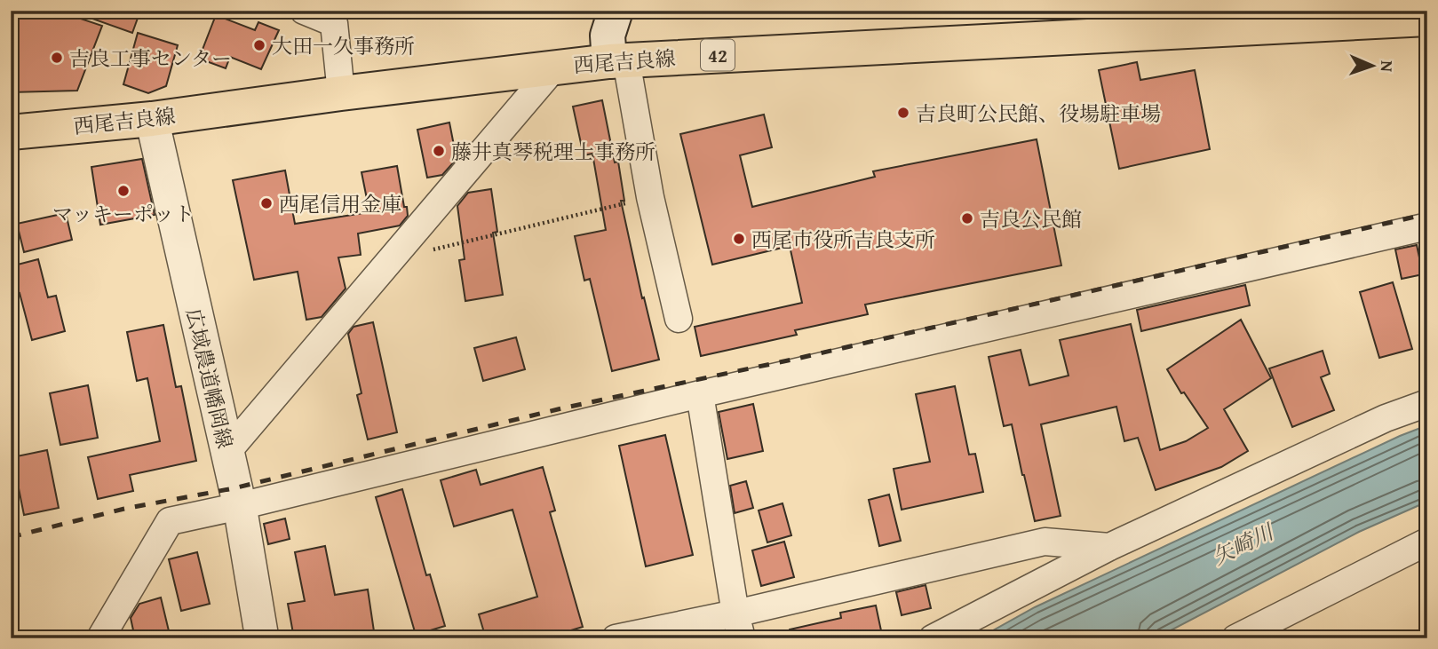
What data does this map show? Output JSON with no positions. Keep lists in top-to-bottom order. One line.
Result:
{"streets":{"main road":["42","西尾吉良線"],"street":["広域農道幡岡線"]},"crossings":[["西尾吉良線","広域農道幡岡線"]],"water":["矢崎川"],"places":["大田一久事務所","吉良工事センター","吉良町公民館、役場駐車場","藤井真琴税理士事務所","マッキーポット","西尾信用金庫","吉良公民館","西尾市役所吉良支所"],"north":"right"}
